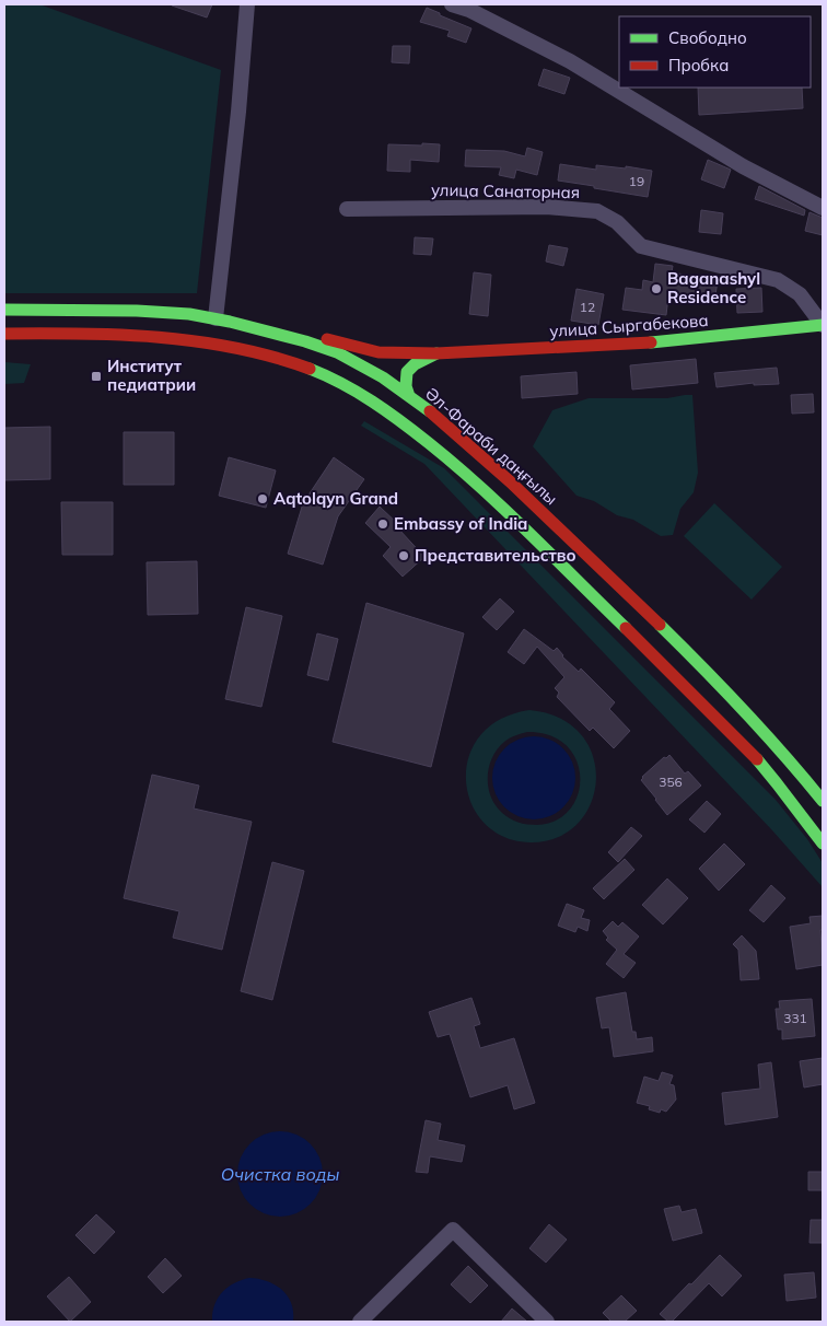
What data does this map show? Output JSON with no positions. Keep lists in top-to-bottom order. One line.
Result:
{"streets":{"main road":["улица Сыргабекова","Әл-Фараби даңғылы"],"street":["улица Санаторная"]},"crossings":[["улица Санаторная","улица Сыргабекова"],["улица Сыргабекова","Әл-Фараби даңғылы"]],"water":["Очистка воды"],"places":{"other":["Baganashyl Residence","Aqtolqyn Grand","Embassy of India","Представительство"],"transit":["Институт педиатрии"]},"house_numbers":["19","12","356","331"],"legend":["Свободно","Пробка"]}
